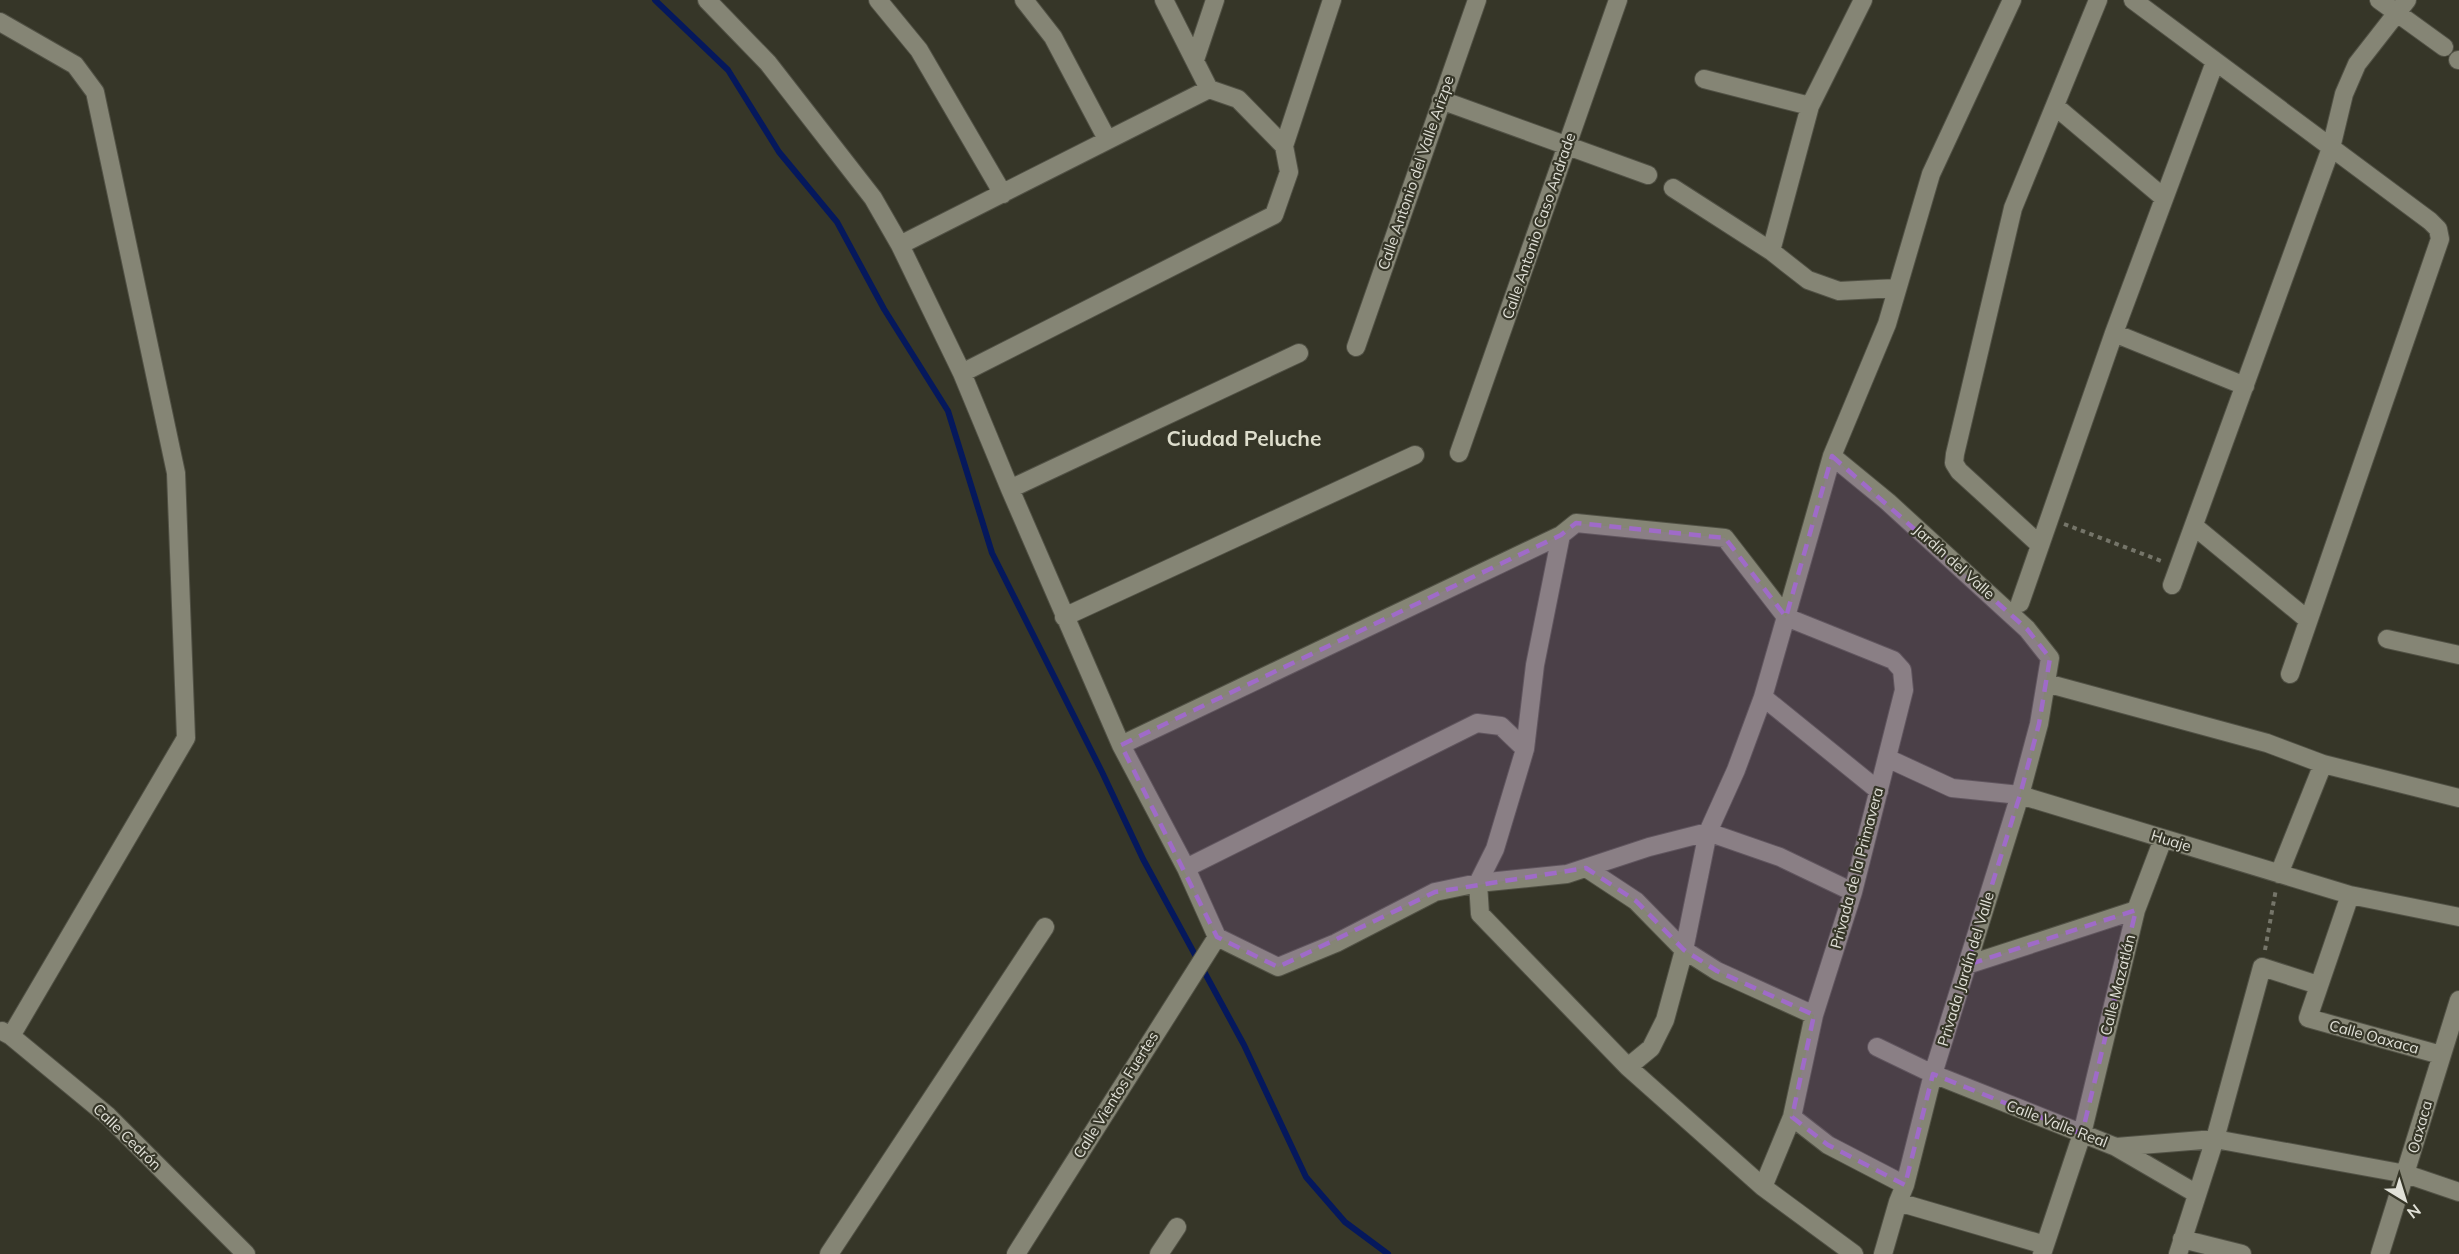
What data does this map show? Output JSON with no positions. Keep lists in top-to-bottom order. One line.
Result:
{"streets":{"street":["Calle Antonio del Valle Arizpe","Calle Antonio Caso Andrade","Jardín del Valle","Huaje","Privada de la Primavera","Privada Jardín del Valle","Calle Mazatlán","Calle Oaxaca","Calle Vientos Fuertes","Calle Valle Real","Oaxaca","Calle Cedrón"]},"crossings":[["Jardín del Valle","Privada Jardín del Valle"],["Huaje","Privada de la Primavera"],["Huaje","Privada Jardín del Valle"],["Huaje","Calle Mazatlán"],["Privada Jardín del Valle","Calle Valle Real"],["Calle Mazatlán","Calle Valle Real"],["Calle Oaxaca","Oaxaca"],["Calle Valle Real","Oaxaca"]],"districts":["Ciudad Peluche"],"north":"bottom right"}
